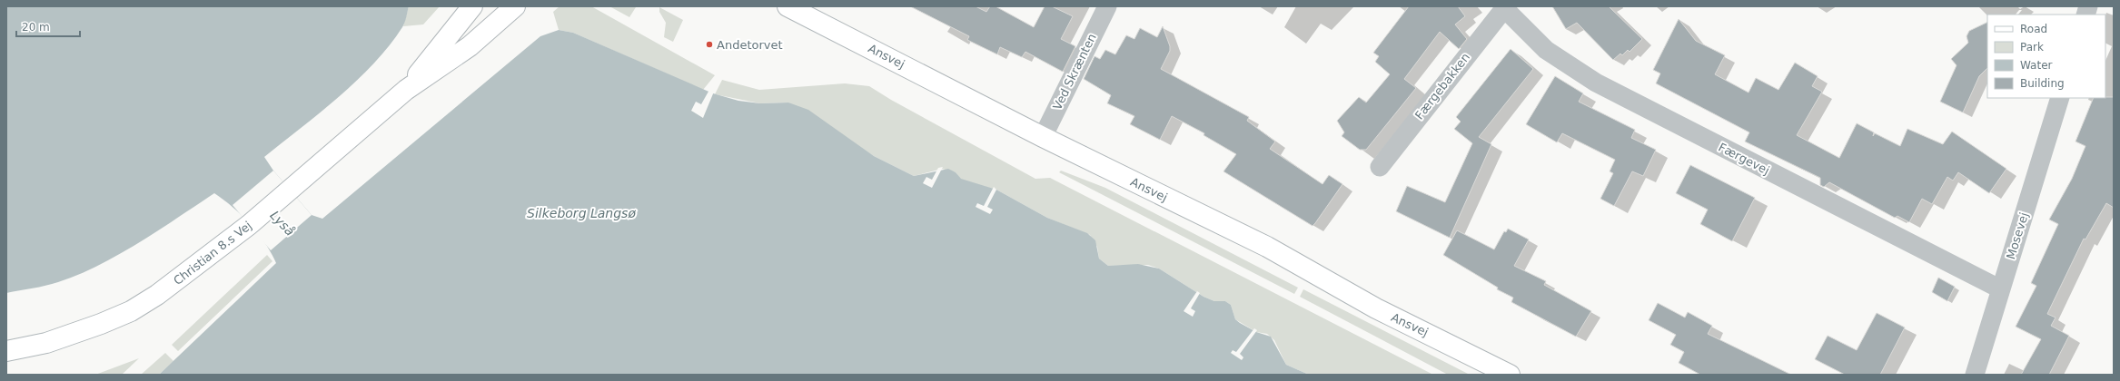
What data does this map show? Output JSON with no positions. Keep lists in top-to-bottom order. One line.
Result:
{"streets":{"street":["Ansvej","Ved Skrænten","Færgebakken","Færgevej","Mosevej","Christian 8.s Vej"]},"crossings":[["Ansvej","Ved Skrænten"],["Færgebakken","Færgevej"],["Færgevej","Mosevej"]],"water":["Silkeborg Langsø","Lyså"],"places":["Andetorvet"],"legend":["Road","Park","Water","Building"],"scale_bar":"20 m"}
